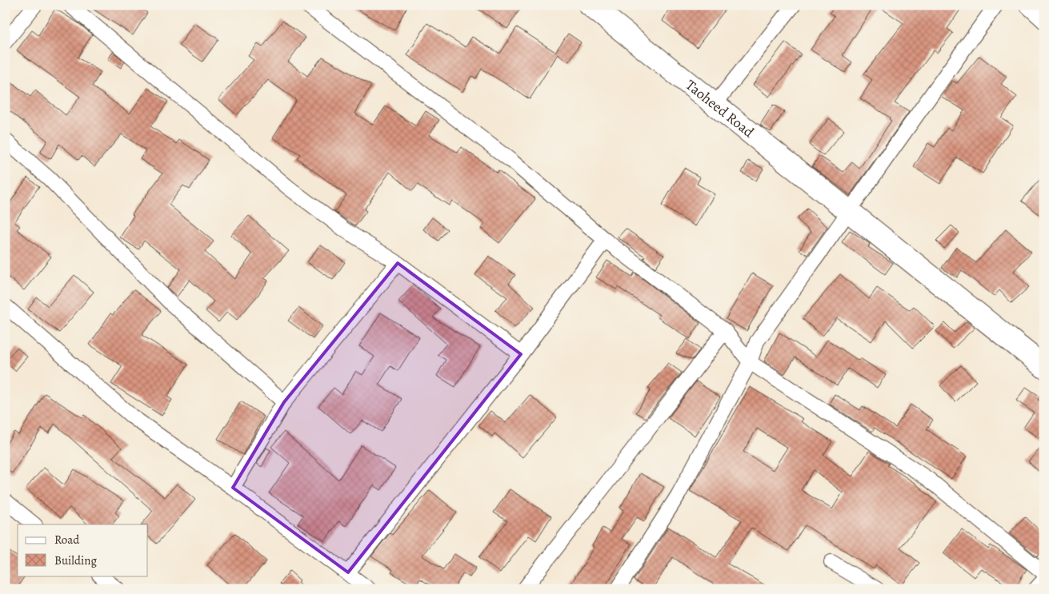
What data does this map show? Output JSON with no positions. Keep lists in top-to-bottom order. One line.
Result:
{"streets":{"main road":["Taoheed Road"]},"legend":["Road","Building"]}
